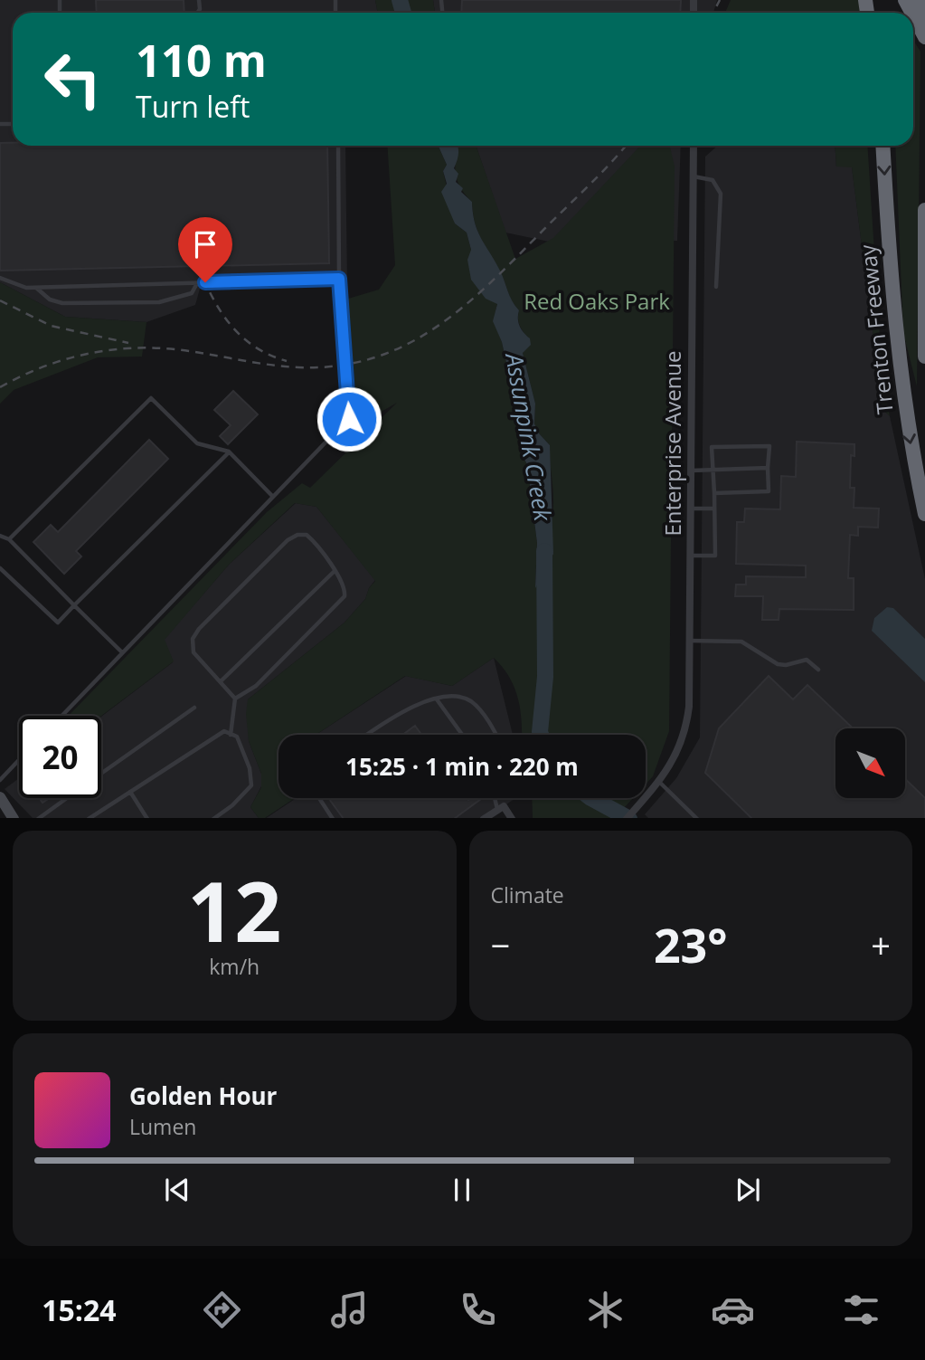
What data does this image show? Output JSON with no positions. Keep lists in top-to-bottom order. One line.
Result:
{"streets":{"highway":["Trenton Freeway"],"street":["Enterprise Avenue"]},"water":["Assunpink Creek"],"parks":["Red Oaks Park"],"north":"bottom right","page":{"turn":["110 m","Turn left"],"limit":"20","trip":"15:25 · 1 min · 220 m","tile":[["12","km/h"],"Climate"],"heat":["−","23°","+"],"song":["Golden Hour","Lumen"],"tabs":"15:24"}}
